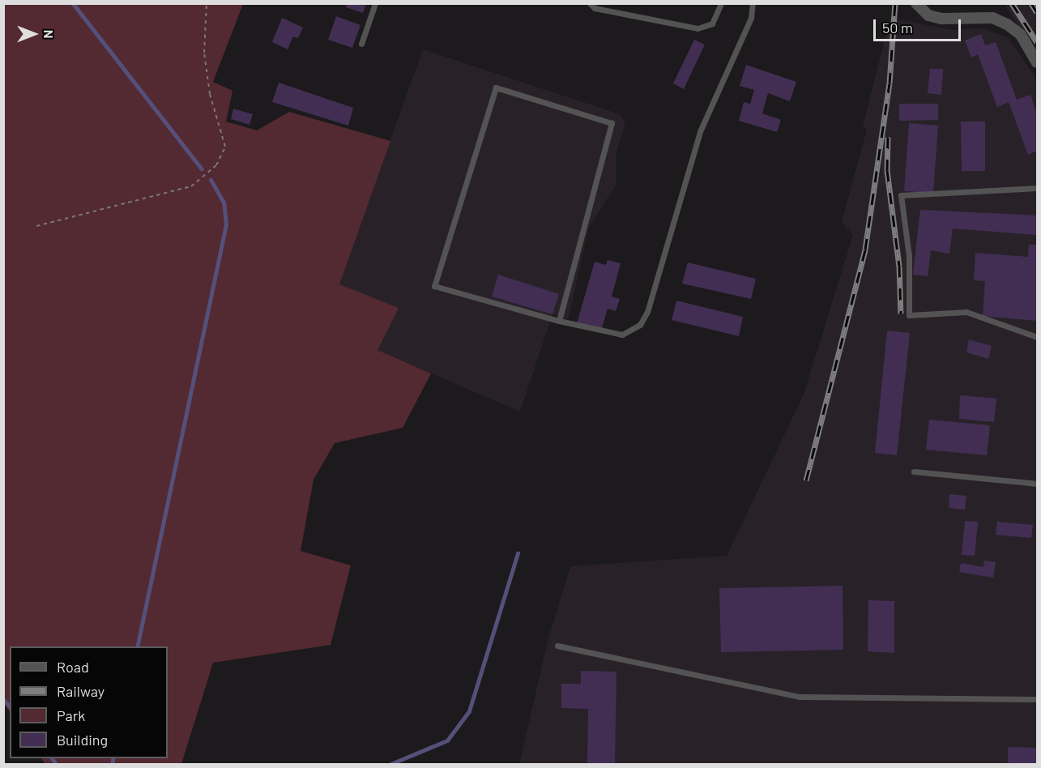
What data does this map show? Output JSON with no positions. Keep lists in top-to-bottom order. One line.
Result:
{"legend":["Road","Railway","Park","Building"],"scale_bar":"50 m","north":"right"}
